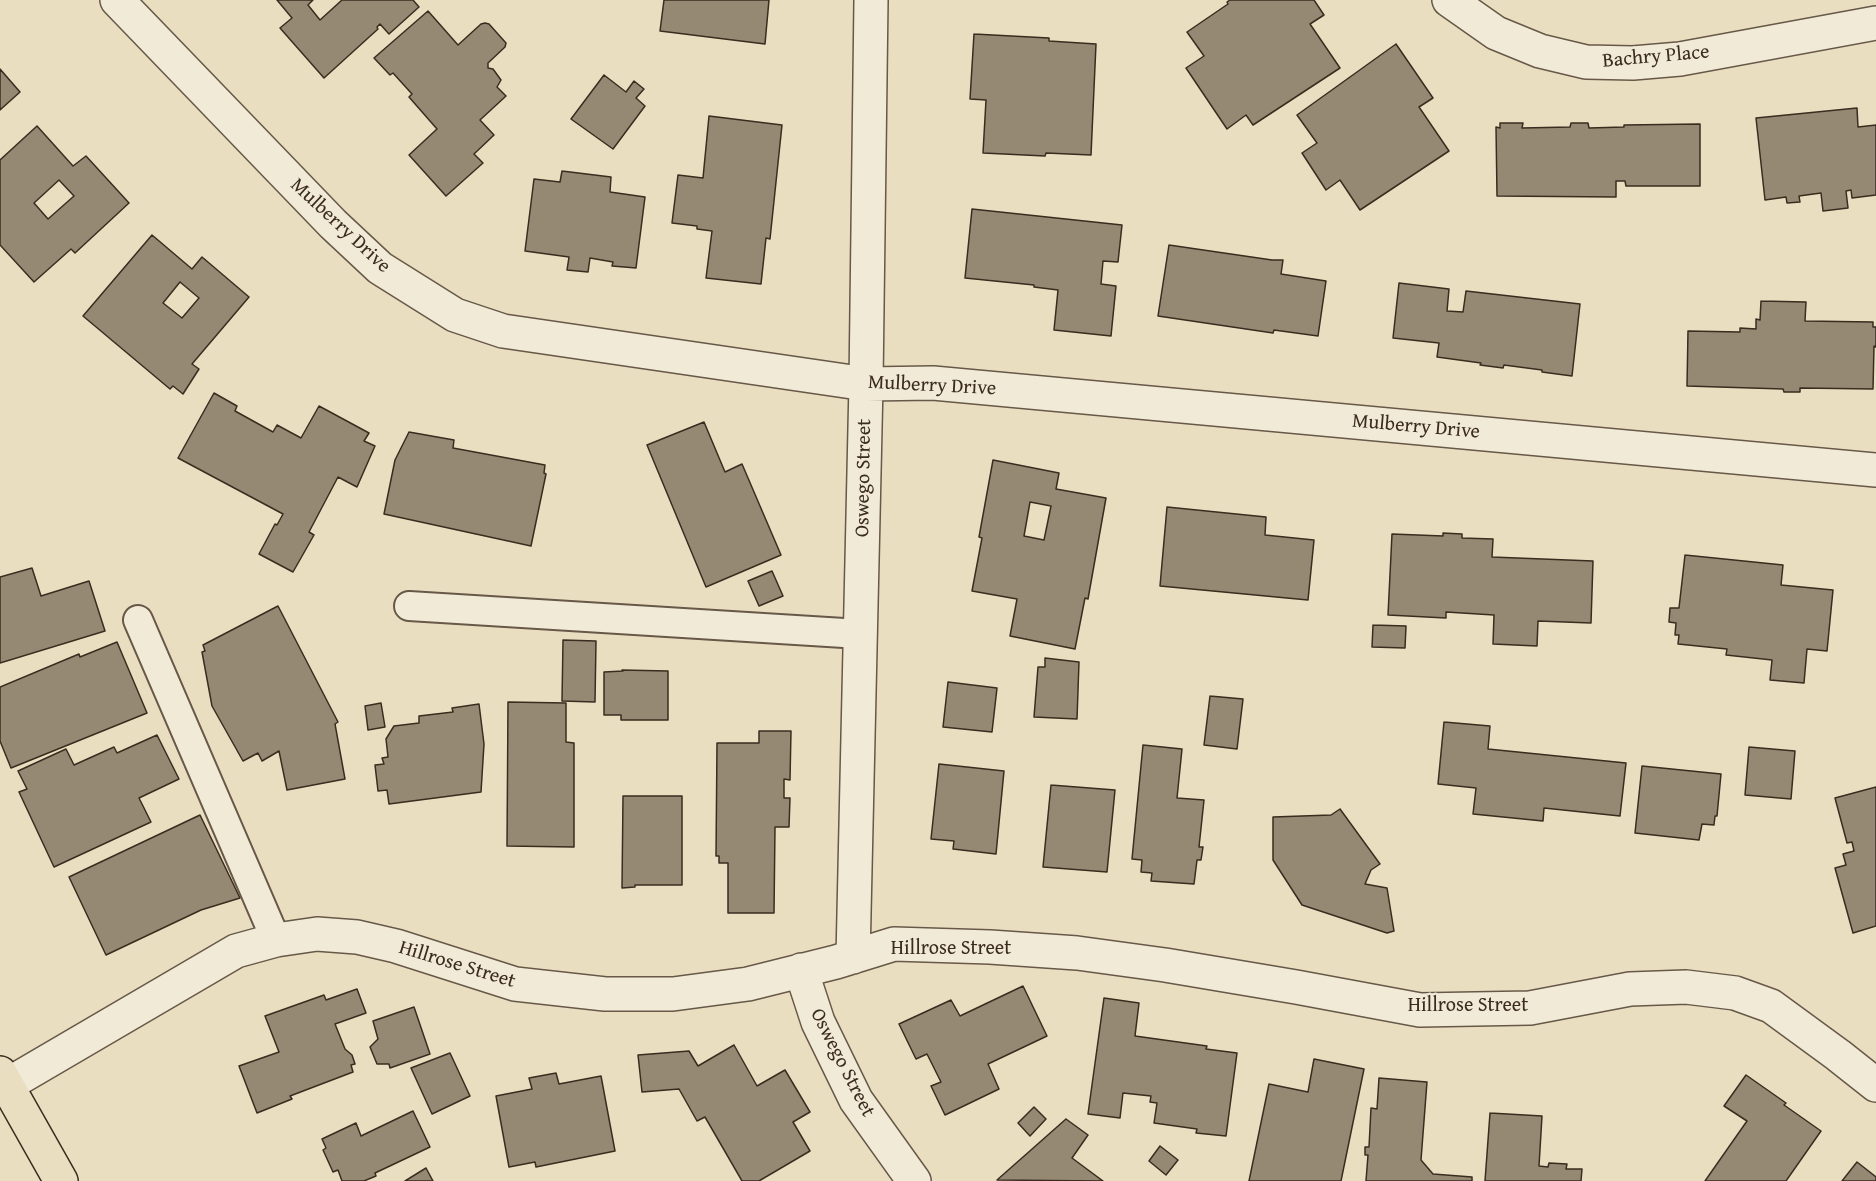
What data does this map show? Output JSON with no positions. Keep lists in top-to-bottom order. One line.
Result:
{"streets":{"street":["Bachry Place","Mulberry Drive","Oswego Street","Hillrose Street"]},"crossings":[["Mulberry Drive","Oswego Street"],["Oswego Street","Hillrose Street"]]}
